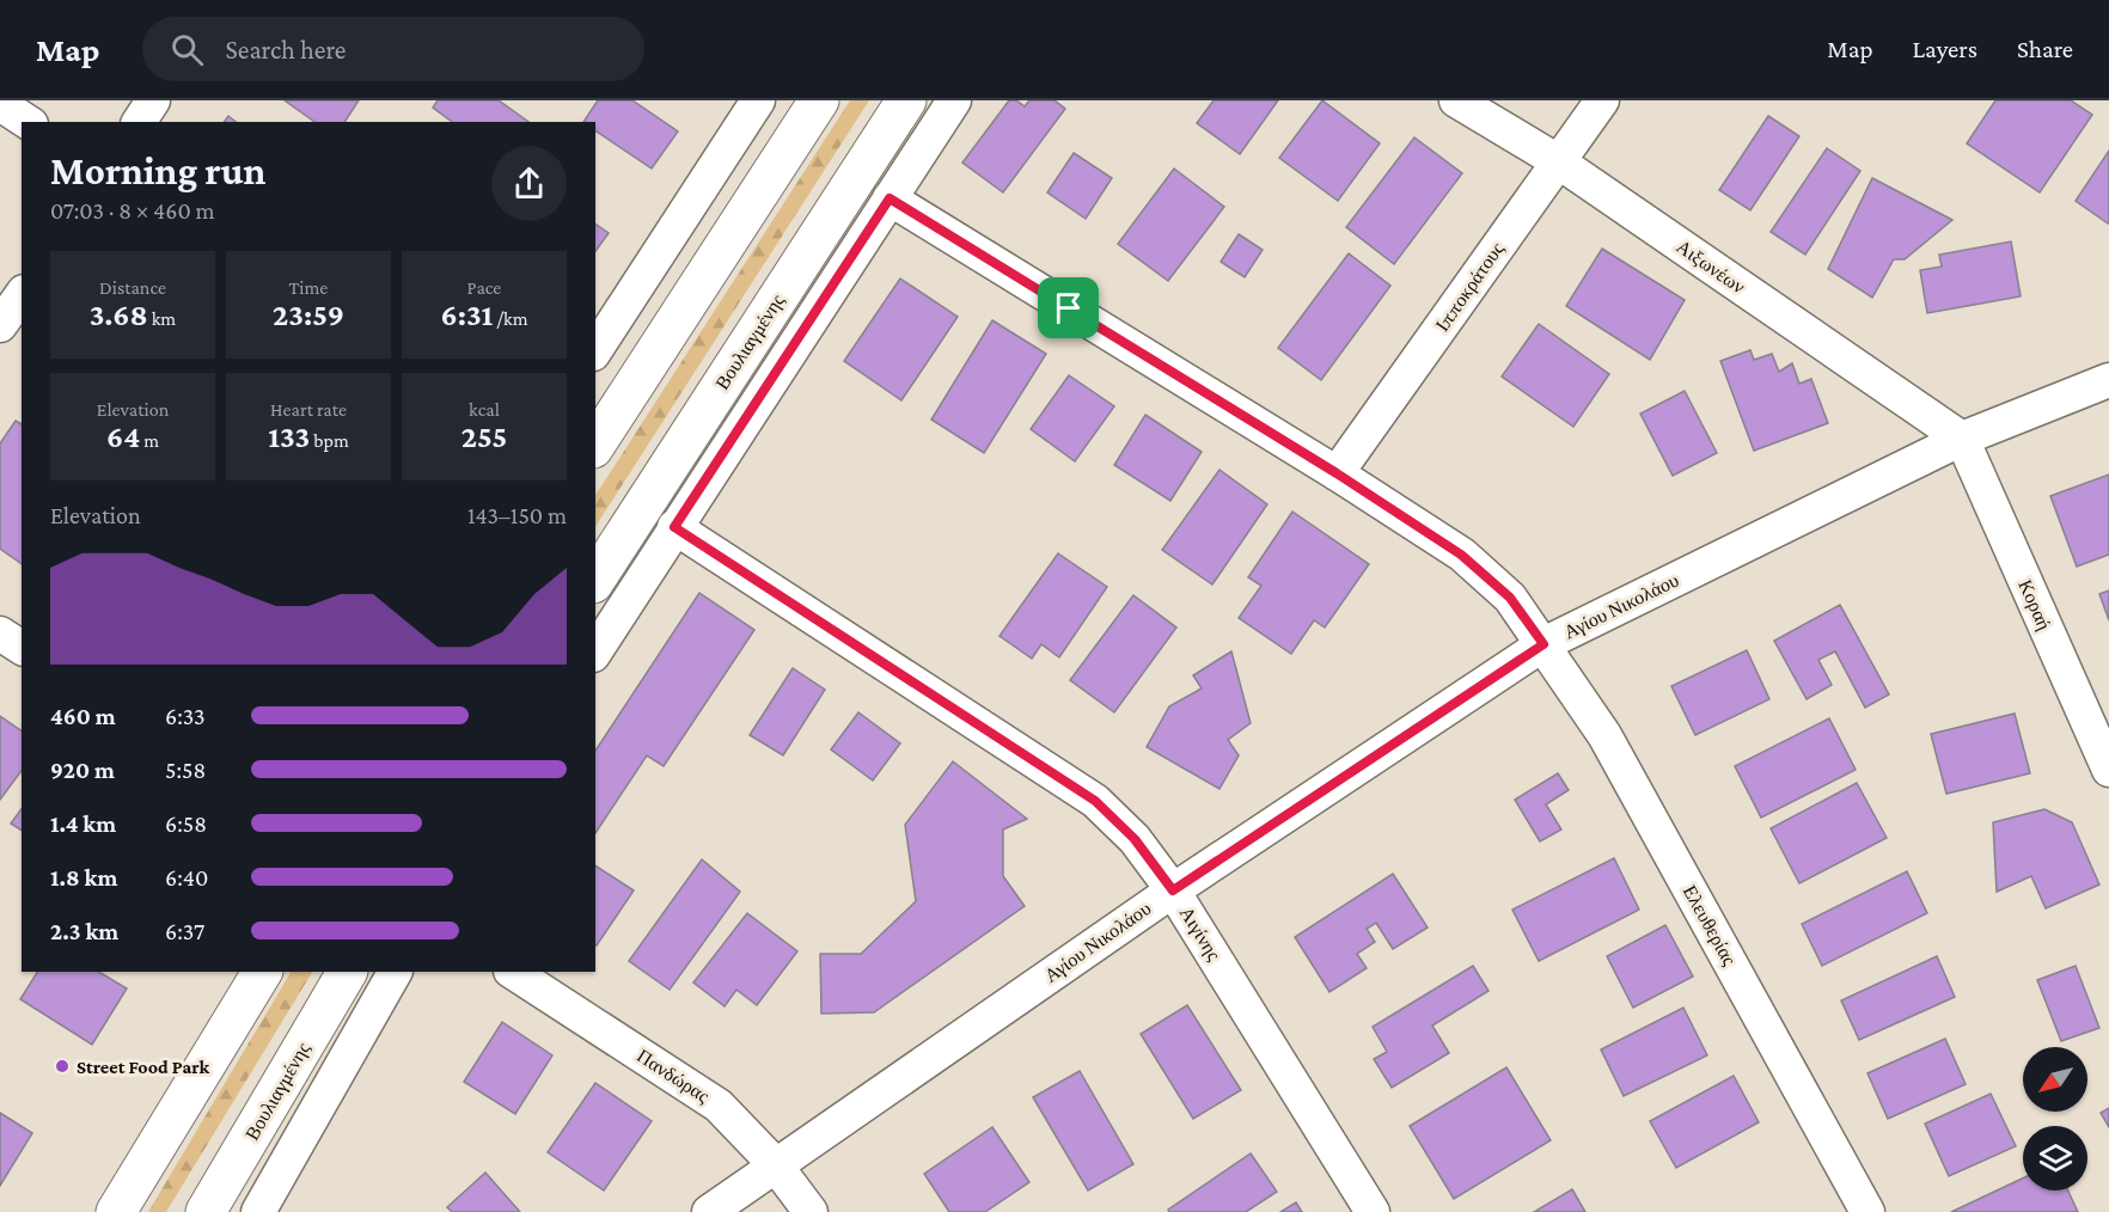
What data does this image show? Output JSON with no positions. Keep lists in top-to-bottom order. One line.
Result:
{"streets":{"main road":["Βουλιαγμένης"],"street":["Αιξωνέων","Ιπποκράτους","Κοραή","Αγίου Νικολάου","Ελευθερίας","Αιγίνης","Πανδώρας"]},"crossings":[["Αιξωνέων","Ιπποκράτους"],["Αιξωνέων","Κοραή"],["Αιξωνέων","Αγίου Νικολάου"],["Ιπποκράτους","Ελευθερίας"],["Κοραή","Αγίου Νικολάου"],["Αγίου Νικολάου","Ελευθερίας"],["Αγίου Νικολάου","Αιγίνης"],["Αγίου Νικολάου","Πανδώρας"]],"places":["Street Food Park"],"north":"bottom left","page":{"header":"Map","search":"Search here","nav":["Map","Layers","Share"],"heading":["Morning run","07:03 · 8 × 460 m"],"stats":[["Distance","3.68 km"],["Time","23:59"],["Pace","6:31 /km"],["Elevation","64 m"],["Heart rate","133 bpm"],["kcal","255"]],"chart":["Elevation","143–150 m"],"list":[{"name":"460 m","note":"6:33"},{"name":"920 m","note":"5:58"},{"name":"1.4 km","note":"6:58"},{"name":"1.8 km","note":"6:40"},{"name":"2.3 km","note":"6:37"}]}}
